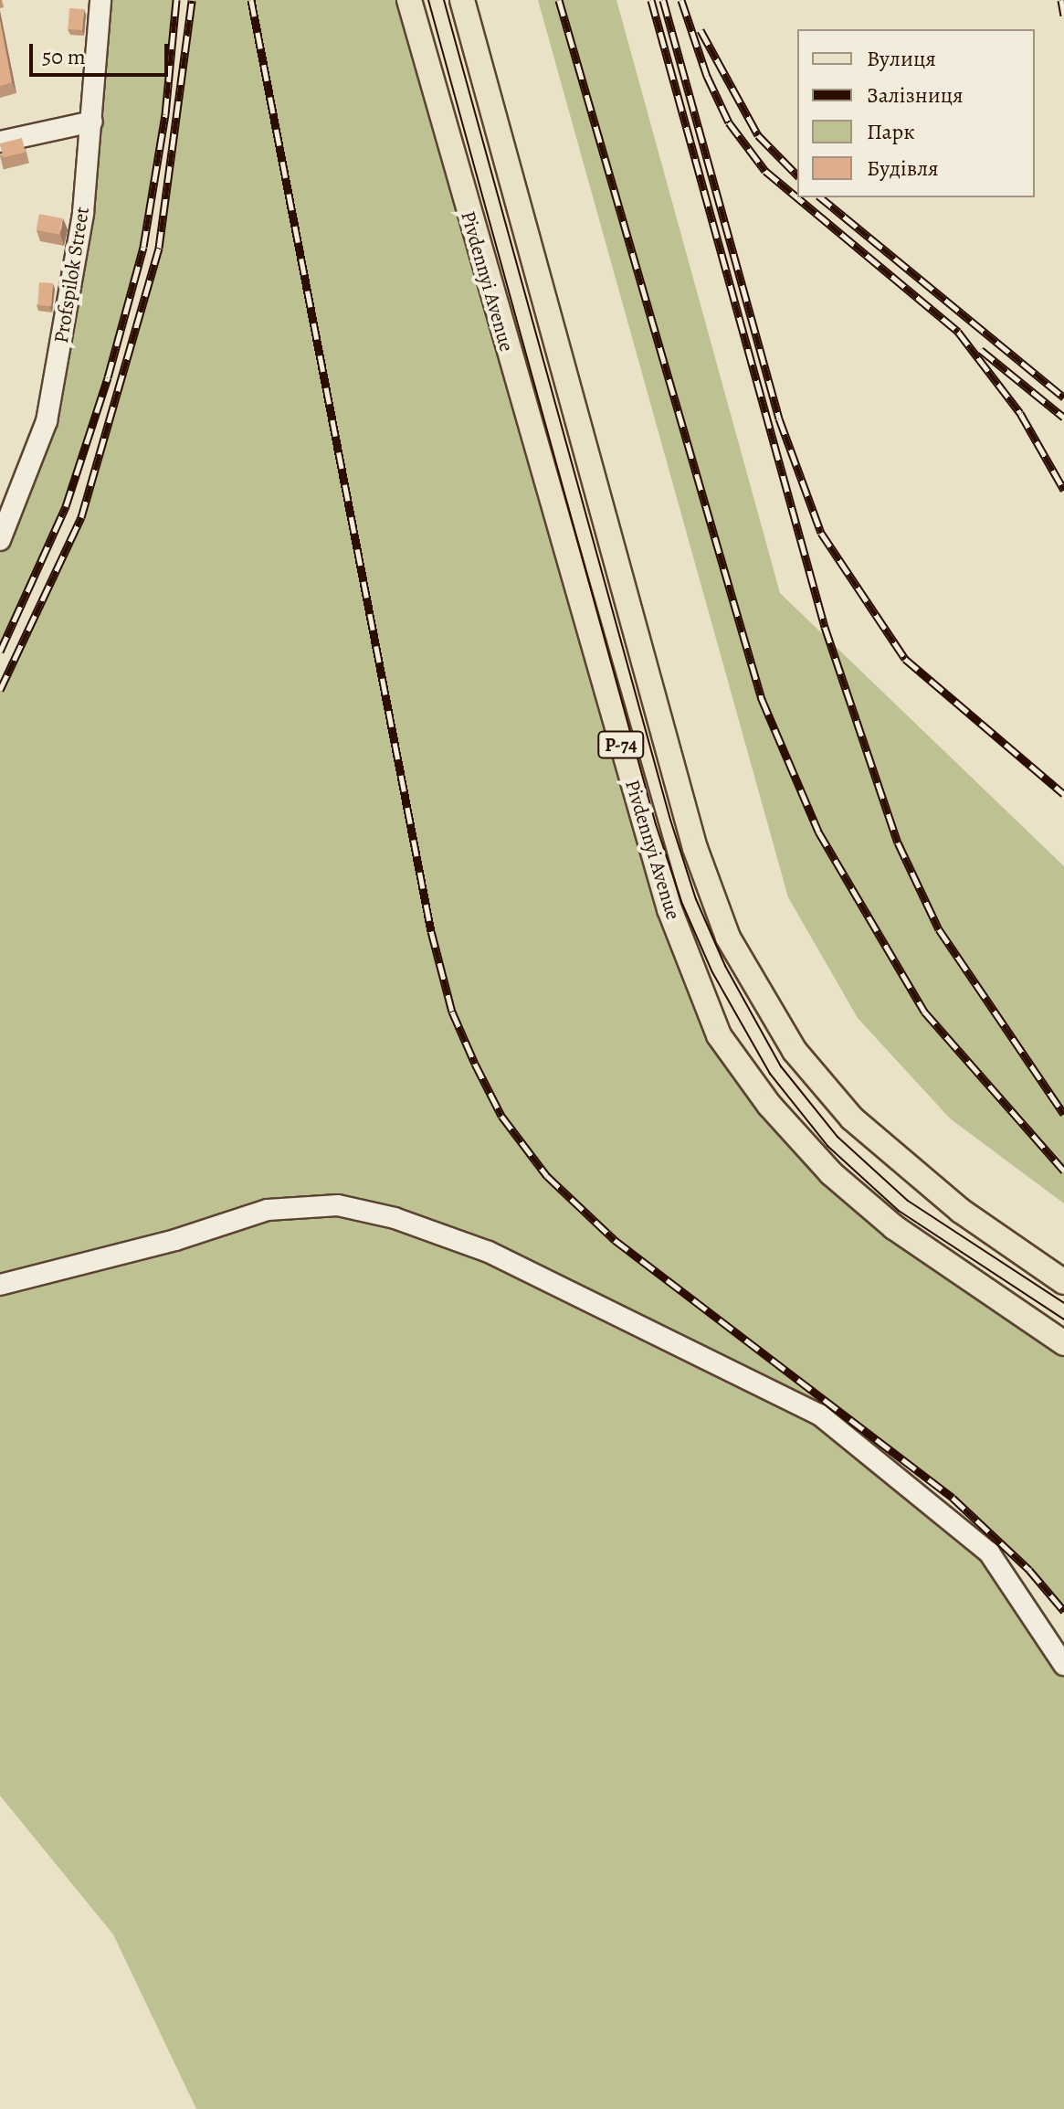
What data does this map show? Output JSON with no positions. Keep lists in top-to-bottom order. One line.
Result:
{"streets":{"main road":["Pivdennyi Avenue","Р-74"],"street":["Profspilok Street"]},"legend":["Вулиця","Залізниця","Парк","Будівля"],"scale_bar":"50 m"}
